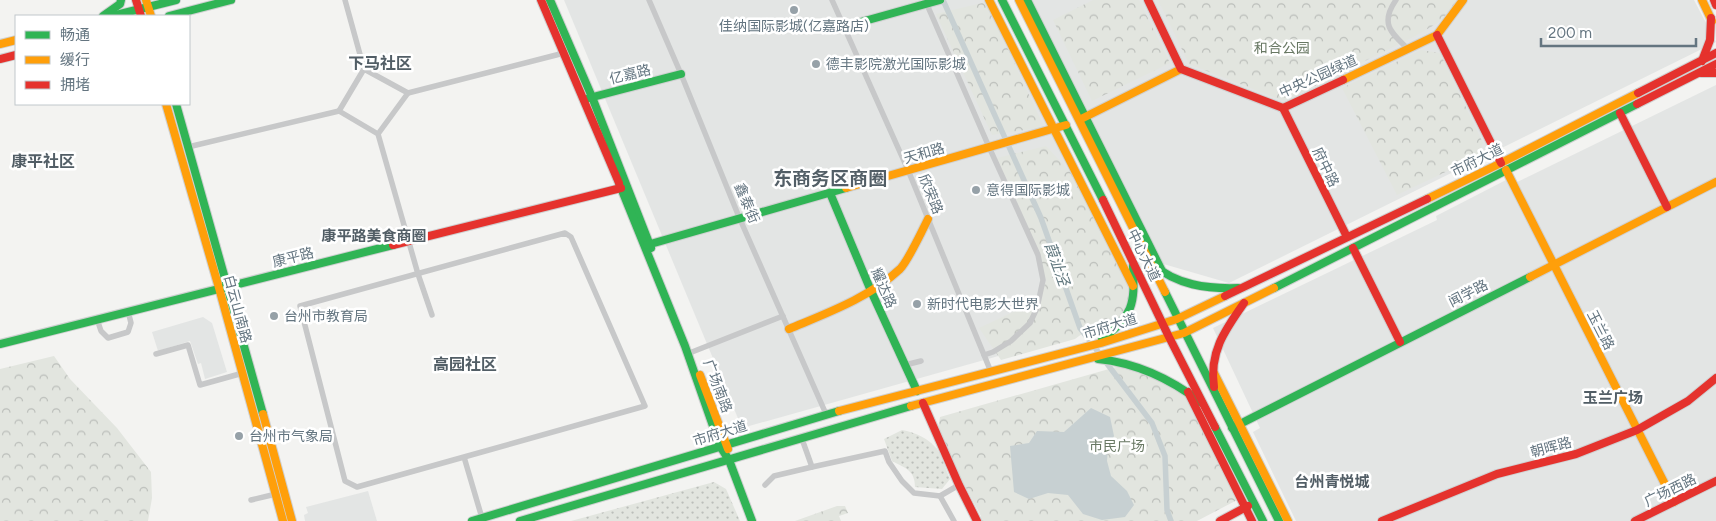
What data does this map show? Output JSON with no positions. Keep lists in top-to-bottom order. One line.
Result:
{"streets":{"main road":["亿嘉路","中央公园绿道","天和路","市府大道","府中路","中心大道","康平路","耀达路","闻学路","白云山南路","玉兰路","广场南路","朝晖路","广场西路"],"street":["欣荣路","鑫泰街"]},"crossings":[["亿嘉路","鑫泰街"],["亿嘉路","广场南路"],["中央公园绿道","府中路"],["天和路","欣荣路"],["天和路","鑫泰街"],["天和路","中心大道"],["天和路","耀达路"],["天和路","广场南路"],["市府大道","府中路"],["市府大道","欣荣路"],["市府大道","鑫泰街"],["市府大道","中心大道"],["市府大道","耀达路"],["市府大道","玉兰路"],["市府大道","广场南路"],["中心大道","闻学路"],["康平路","白云山南路"],["康平路","广场南路"],["闻学路","玉兰路"],["玉兰路","朝晖路"],["玉兰路","广场西路"]],"districts":["下马社区","康平社区","东商务区商圈","康平路美食商圈","高园社区","玉兰广场","台州青悦城"],"water":["葭沚泾"],"parks":["和合公园","市民广场"],"places":["佳纳国际影城(亿嘉路店)","德丰影院激光国际影城","意得国际影城","新时代电影大世界","台州市教育局","台州市气象局"],"legend":["畅通","缓行","拥堵"],"scale_bar":"200 m"}
